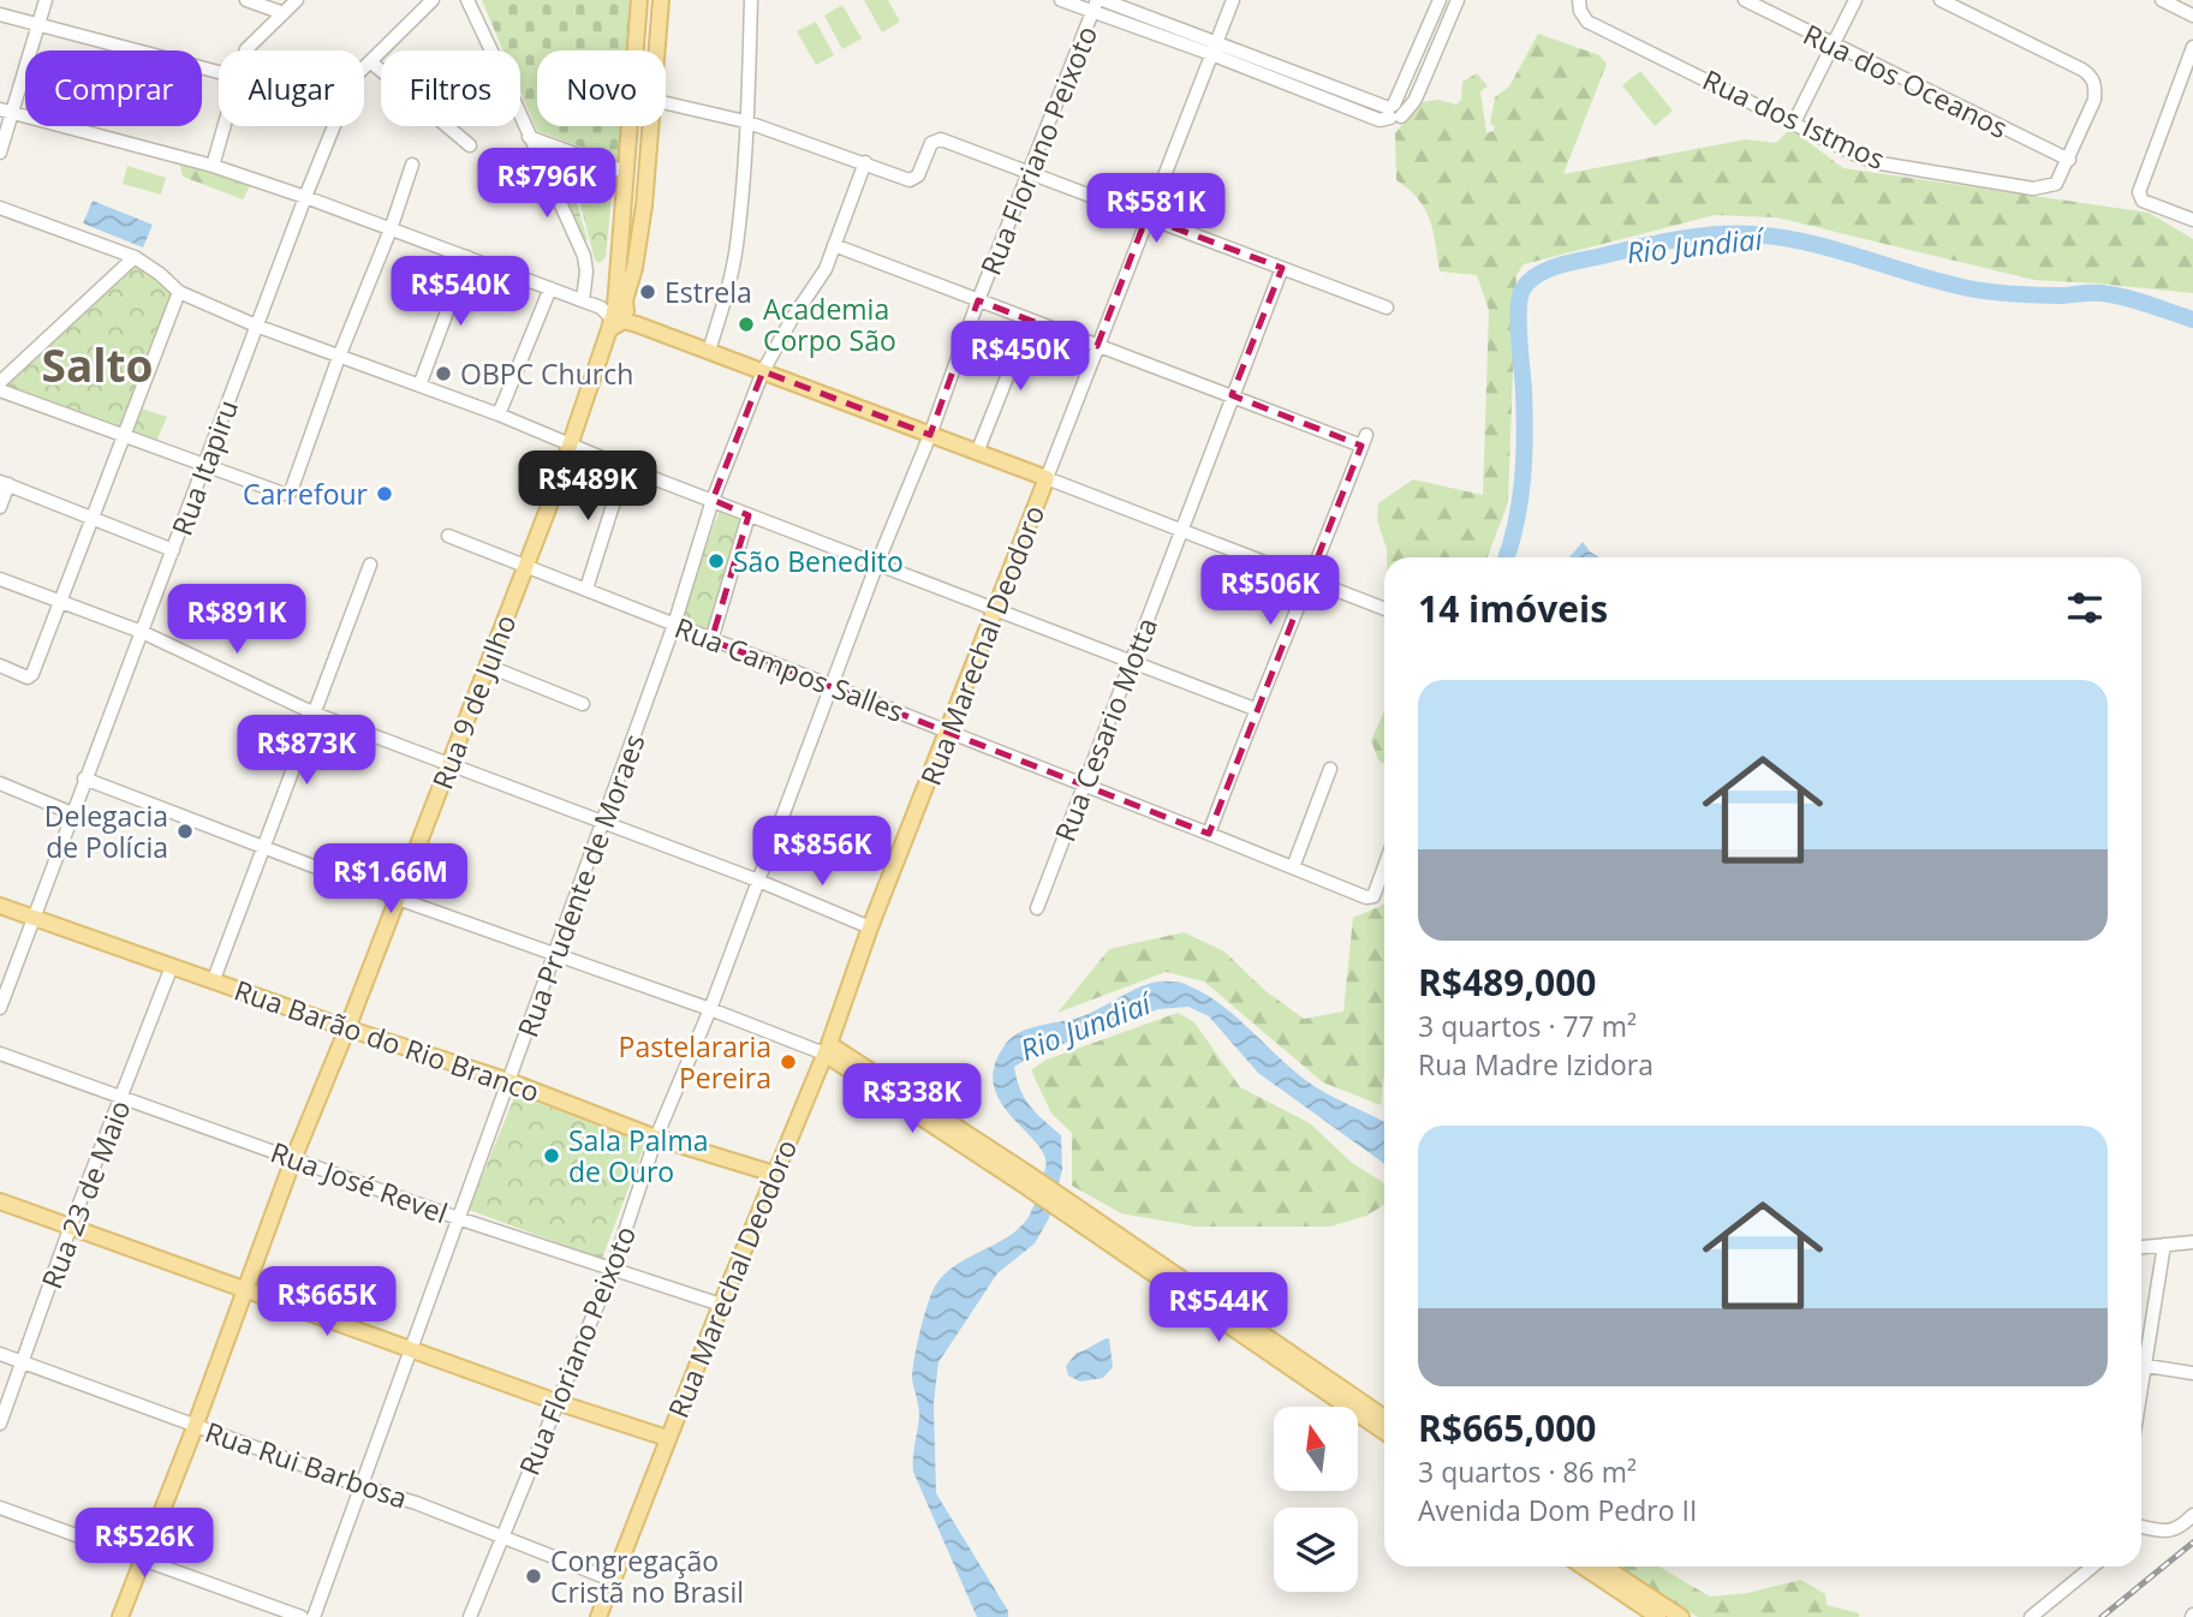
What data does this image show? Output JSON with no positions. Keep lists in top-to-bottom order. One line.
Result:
{"streets":{"main road":["Rua Marechal Deodoro","Rua 9 de Julho","Rua Barão do Rio Branco"],"street":["Rua dos Oceanos","Rua dos Istmos","Rua Floriano Peixoto","Rua Itapiru","Rua Campos Salles","Rua Cesario Motta","Rua Prudente de Moraes","Rua José Revel","Rua 23 de Maio","Rua Rui Barbosa"]},"crossings":[["Rua dos Oceanos","Rua dos Istmos"],["Rua Floriano Peixoto","Rua Campos Salles"],["Rua Floriano Peixoto","Rua Barão do Rio Branco"],["Rua Floriano Peixoto","Rua José Revel"],["Rua Floriano Peixoto","Rua Rui Barbosa"],["Rua Itapiru","Rua Barão do Rio Branco"],["Rua Marechal Deodoro","Rua Campos Salles"],["Rua Marechal Deodoro","Rua Barão do Rio Branco"],["Rua Marechal Deodoro","Rua José Revel"],["Rua Marechal Deodoro","Rua Rui Barbosa"],["Rua Campos Salles","Rua 9 de Julho"],["Rua Campos Salles","Rua Cesario Motta"],["Rua Campos Salles","Rua Prudente de Moraes"],["Rua 9 de Julho","Rua Barão do Rio Branco"],["Rua 9 de Julho","Rua José Revel"],["Rua 9 de Julho","Rua Rui Barbosa"],["Rua Prudente de Moraes","Rua Barão do Rio Branco"],["Rua Prudente de Moraes","Rua José Revel"],["Rua Prudente de Moraes","Rua Rui Barbosa"],["Rua Barão do Rio Branco","Rua 23 de Maio"],["Rua José Revel","Rua 23 de Maio"],["Rua 23 de Maio","Rua Rui Barbosa"]],"districts":["Salto"],"water":["Rio Jundiaí"],"places":["Estrela","Academia Corpo São","OBPC Church","Carrefour","São Benedito","Delegacia de Polícia","Pastelararia Pereira","Sala Palma de Ouro","Congregação Cristã no Brasil"],"north":"top","page":{"chip":["Comprar","Alugar","Filtros","Novo"],"price":["R$796K","R$581K","R$540K","R$450K","R$489K","R$506K","R$891K","R$873K","R$856K","R$1.66M","R$338K","R$665K","R$544K","R$526K"],"heading":"14 imóveis","list":[{"name":"R$489,000","note":"3 quartos · 77 m² · Rua Madre Izidora"},{"name":"R$665,000","note":"3 quartos · 86 m² · Avenida Dom Pedro II"}]}}
